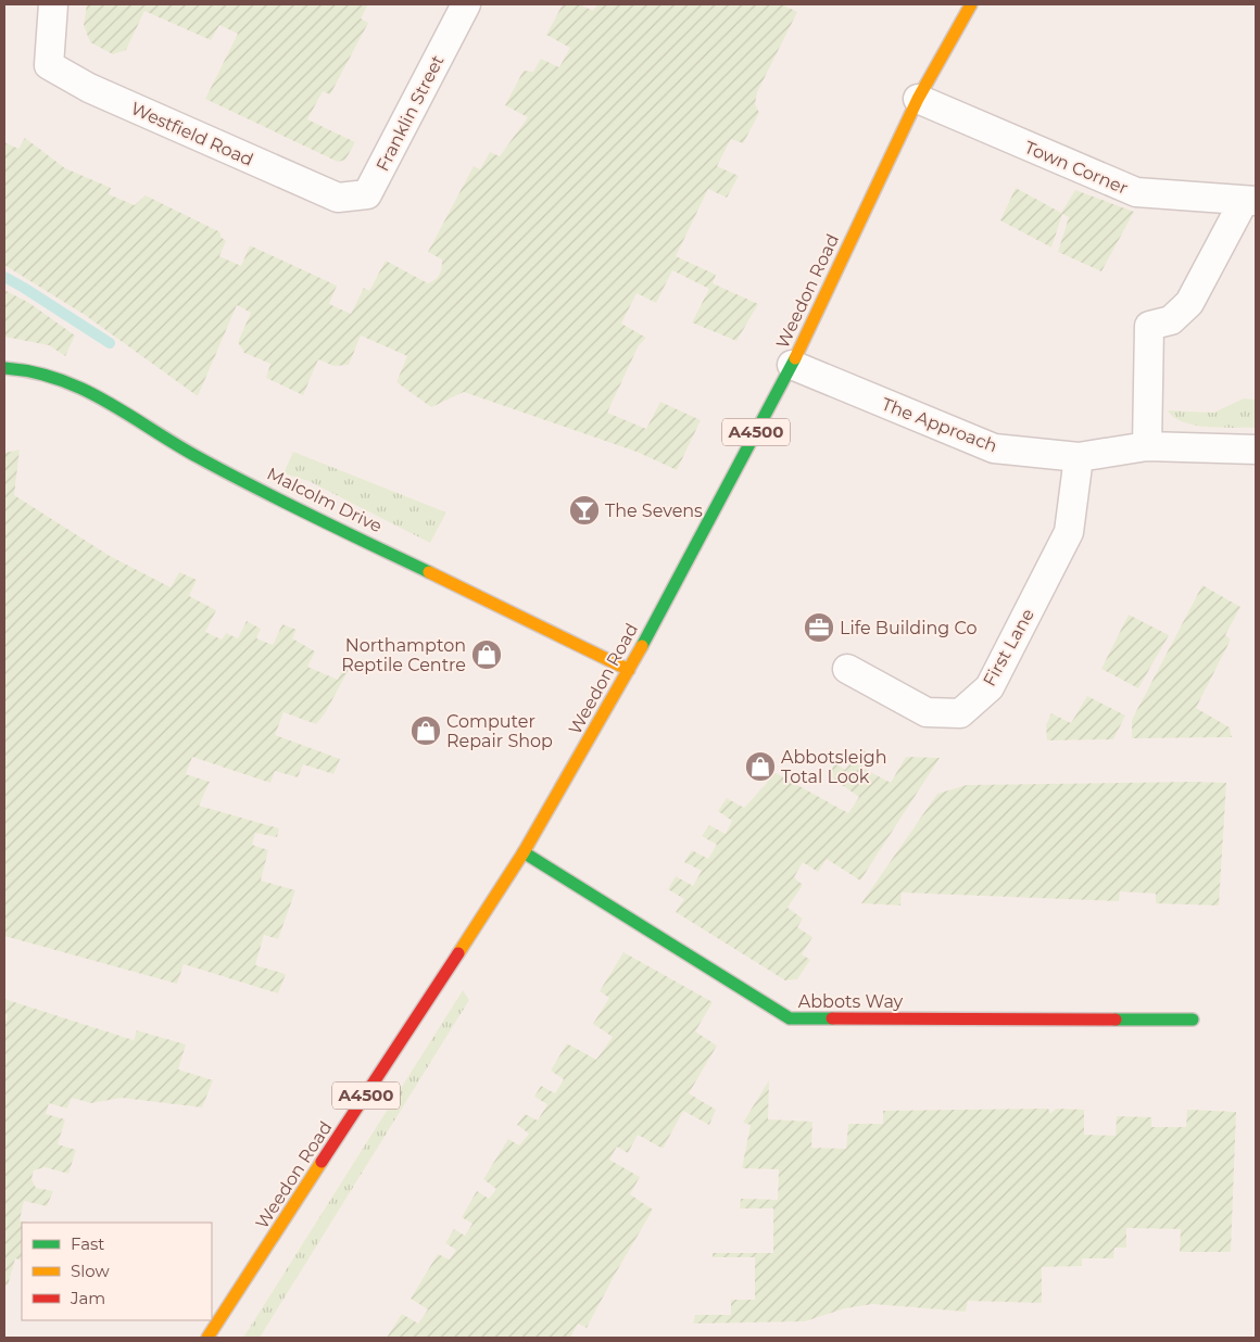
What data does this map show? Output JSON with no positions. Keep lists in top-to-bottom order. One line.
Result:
{"streets":{"main road":["Weedon Road","A4500","Malcolm Drive","Abbots Way"],"street":["Franklin Street","Westfield Road","Town Corner","The Approach","First Lane"]},"crossings":[["Franklin Street","Westfield Road"],["Town Corner","Weedon Road"],["Town Corner","The Approach"],["Weedon Road","The Approach"],["Weedon Road","Malcolm Drive"],["Weedon Road","Abbots Way"],["The Approach","First Lane"]],"places":{"bar":["The Sevens"],"office":["Life Building Co"],"shop":["Northampton Reptile Centre","Computer Repair Shop","Abbotsleigh Total Look"]},"legend":["Fast","Slow","Jam"]}
